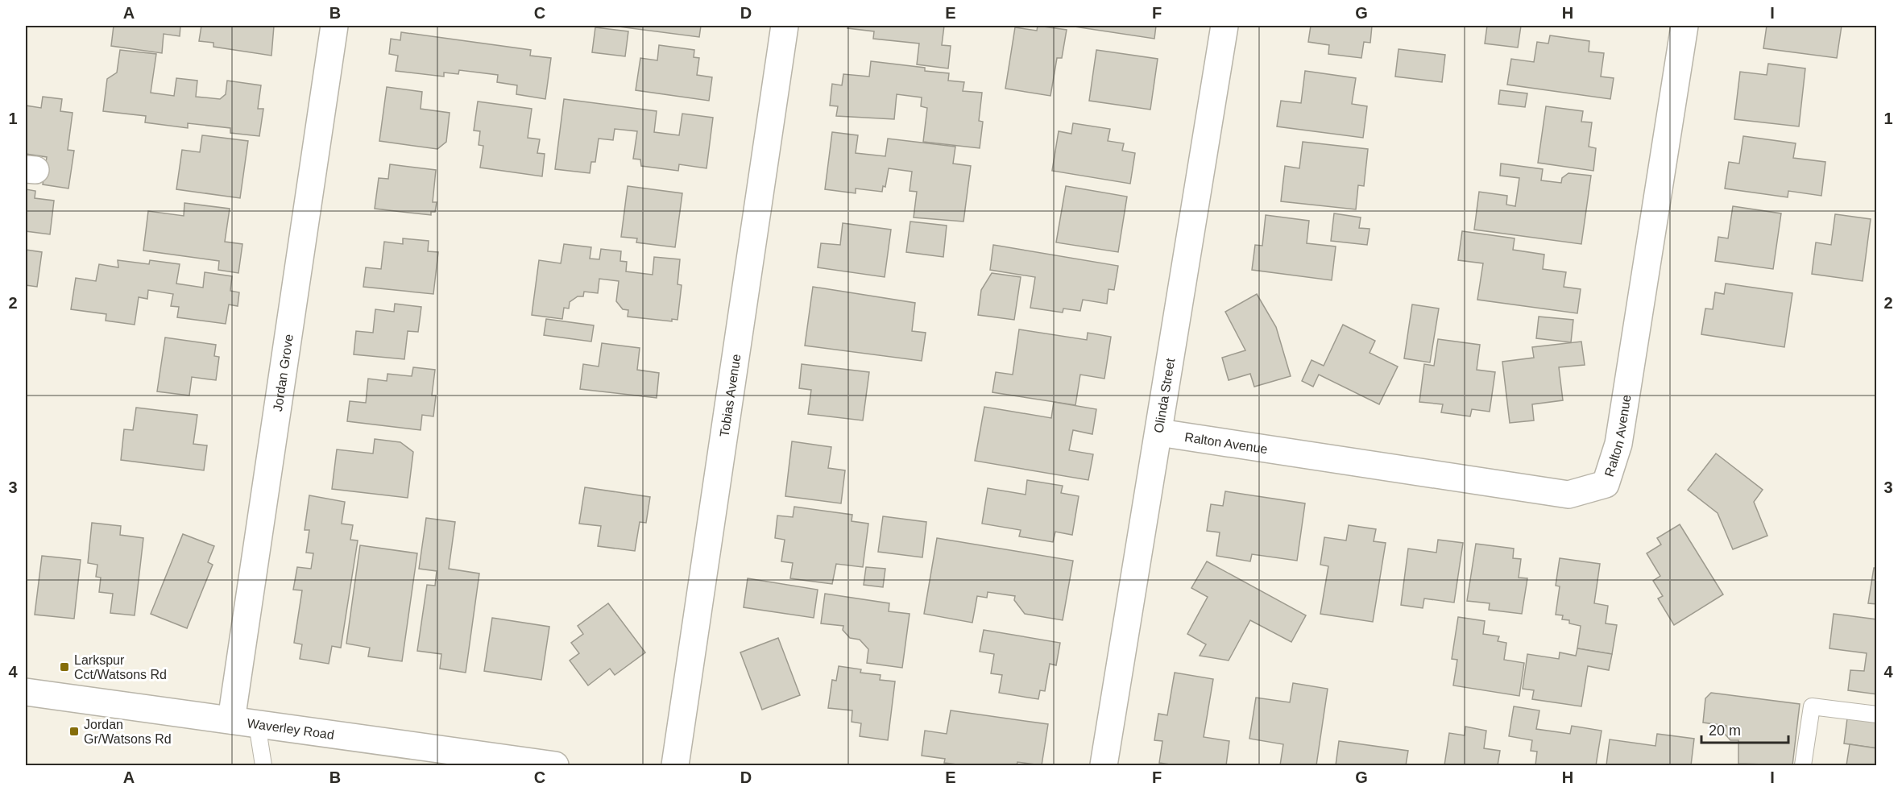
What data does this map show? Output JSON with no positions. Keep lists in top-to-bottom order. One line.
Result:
{"streets":{"street":["Jordan Grove","Tobias Avenue","Olinda Street","Ralton Avenue","Waverley Road"]},"crossings":[["Jordan Grove","Waverley Road"],["Olinda Street","Ralton Avenue"]],"places":{"transit":["Larkspur Cct/Watsons Rd","Jordan Gr/Watsons Rd"]},"scale_bar":"20 m","grid":{"columns":["A","B","C","D","E","F","G","H","I"],"rows":["1","2","3","4"]}}
